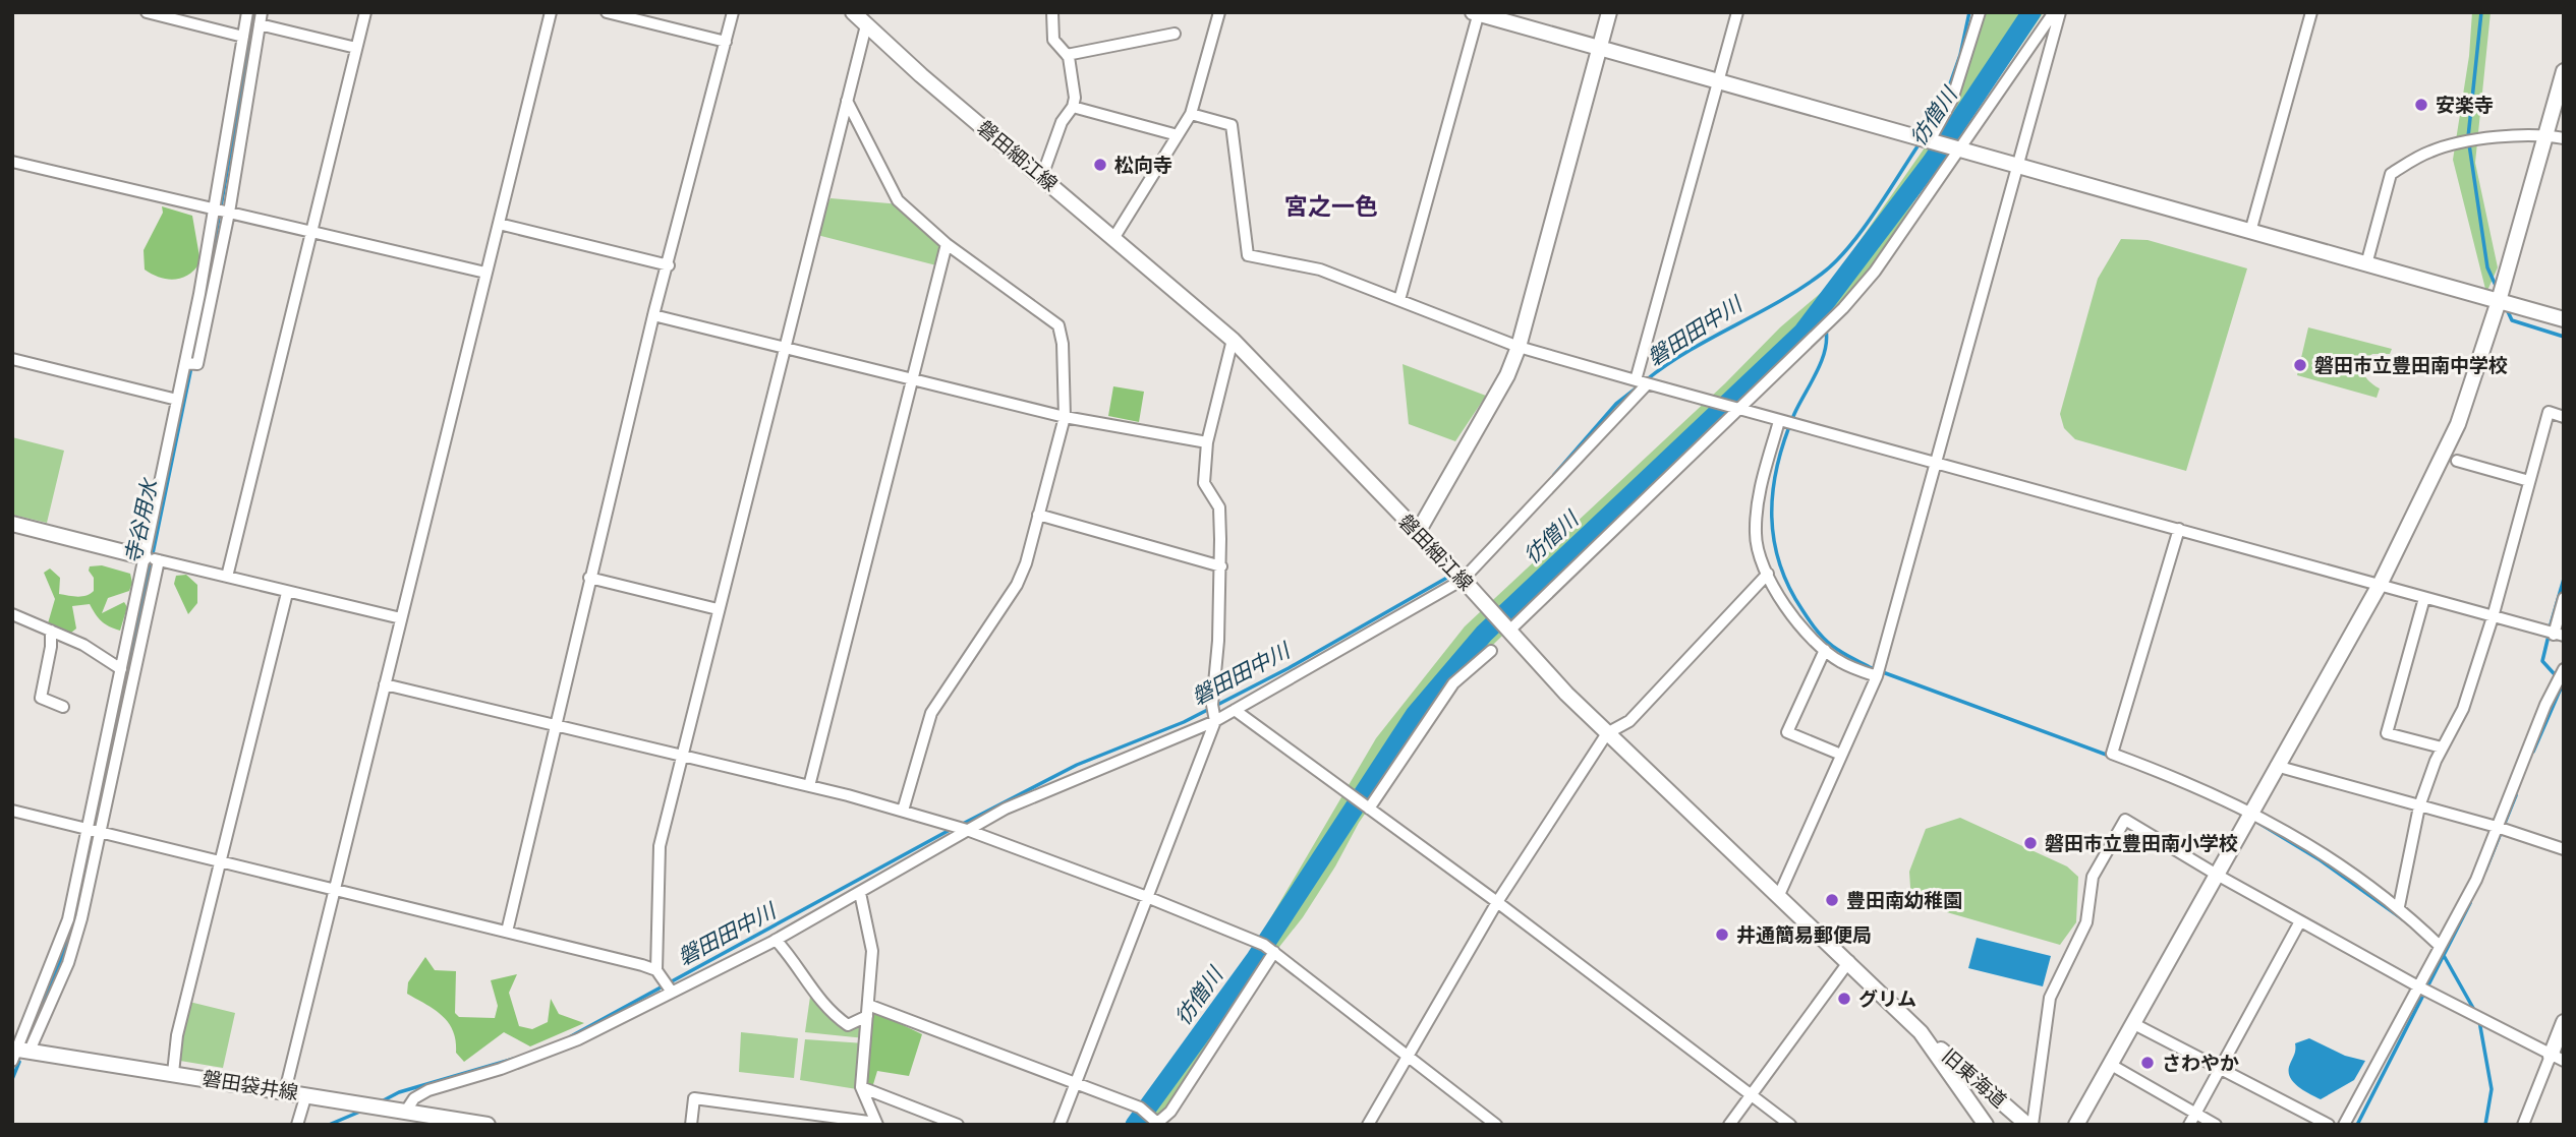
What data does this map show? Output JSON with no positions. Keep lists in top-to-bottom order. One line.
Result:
{"streets":{"street":["磐田細江線","旧東海道","磐田袋井線"]},"crossings":[["磐田細江線","旧東海道"]],"districts":["宮之一色"],"water":["彷僧川","磐田田中川","寺谷用水"],"places":["安楽寺","松向寺","磐田市立豊田南中学校","磐田市立豊田南小学校","豊田南幼稚園","井通簡易郵便局","グリム","さわやか"]}
